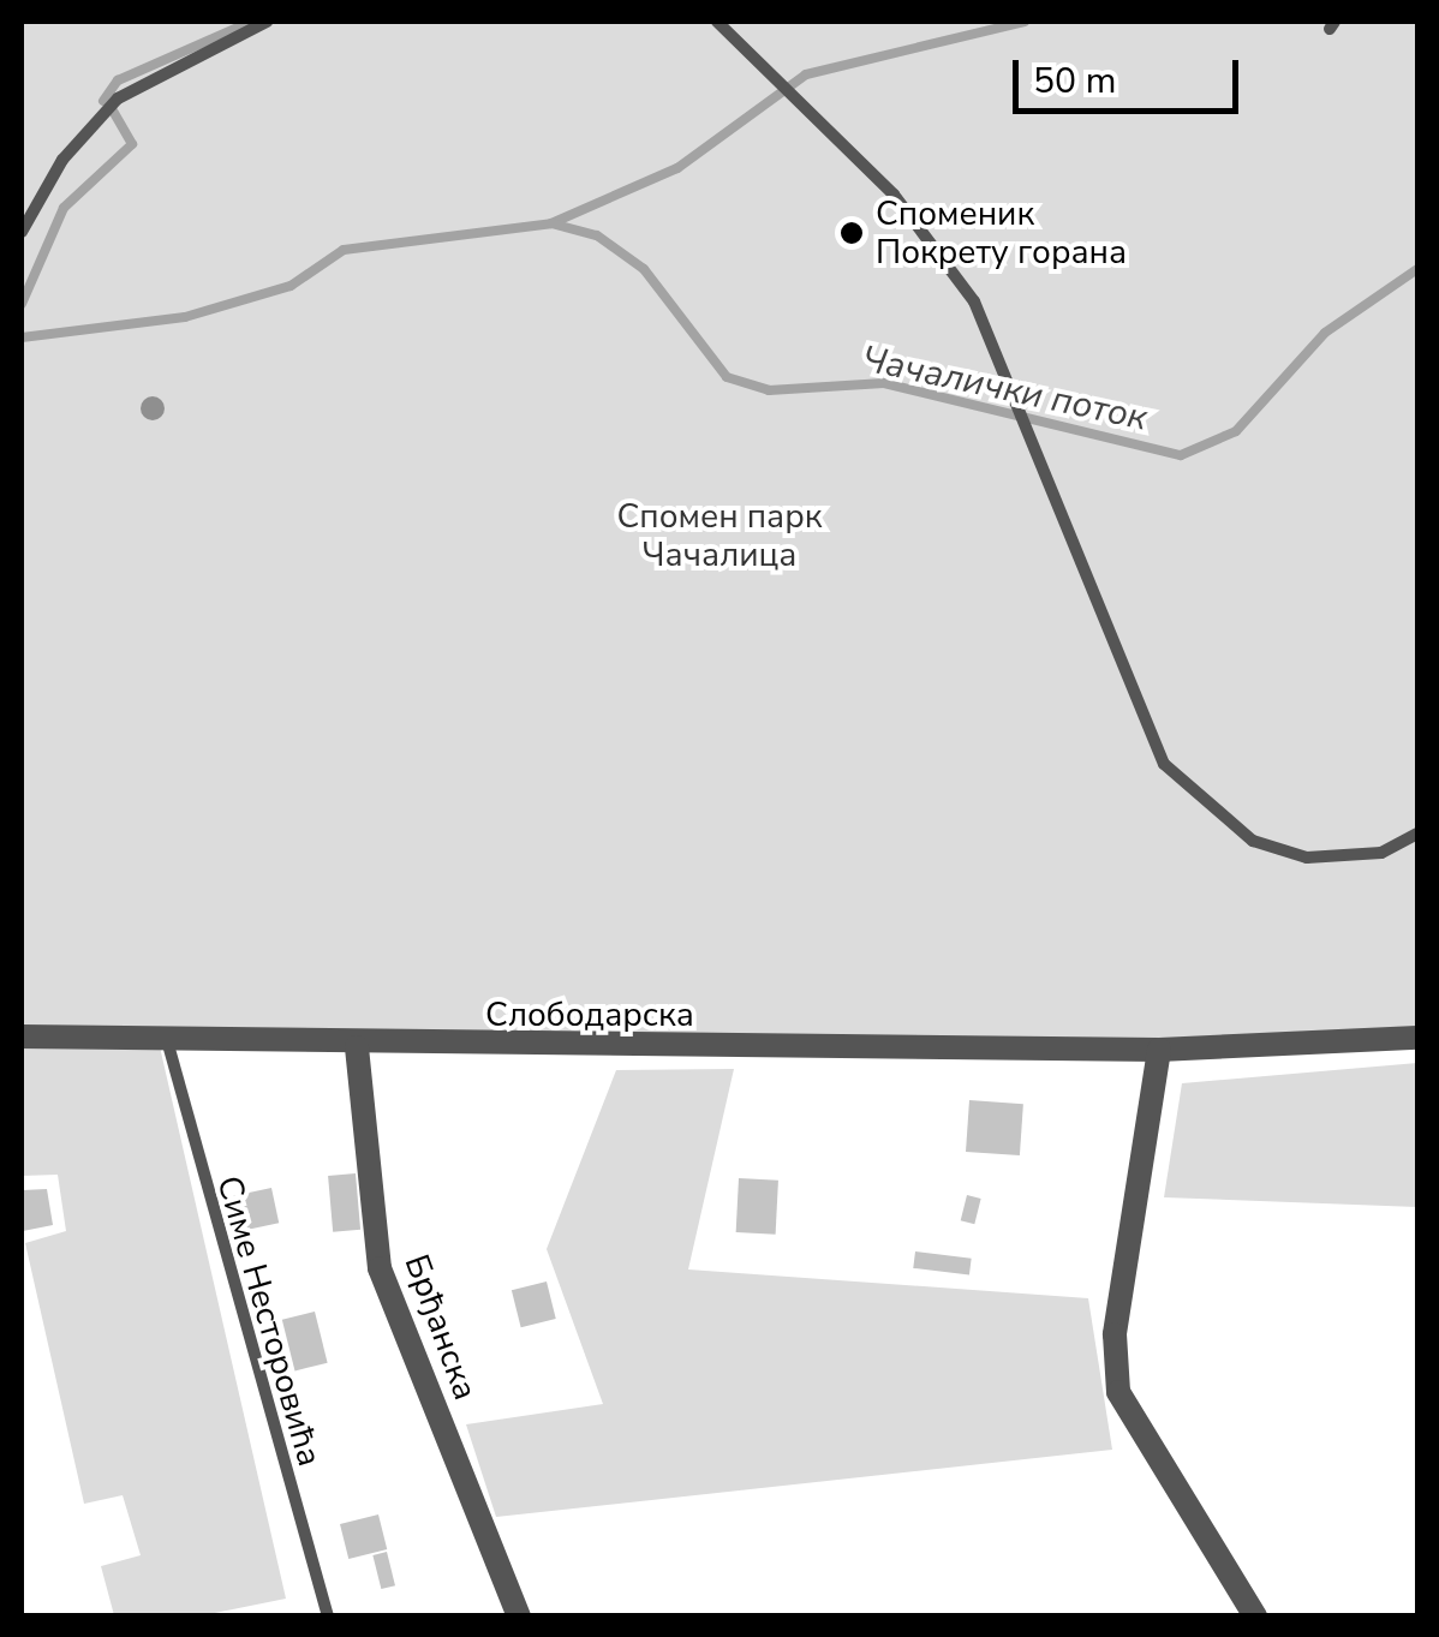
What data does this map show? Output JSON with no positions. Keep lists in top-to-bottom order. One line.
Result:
{"streets":{"street":["Слободарска","Брђанска"],"lane":["Симе Несторовића"]},"crossings":[["Слободарска","Симе Несторовића"],["Слободарска","Брђанска"]],"water":["Чачалички поток"],"parks":["Спомен парк Чачалица"],"places":["Споменик Покрету горана"],"scale_bar":"50 m"}
